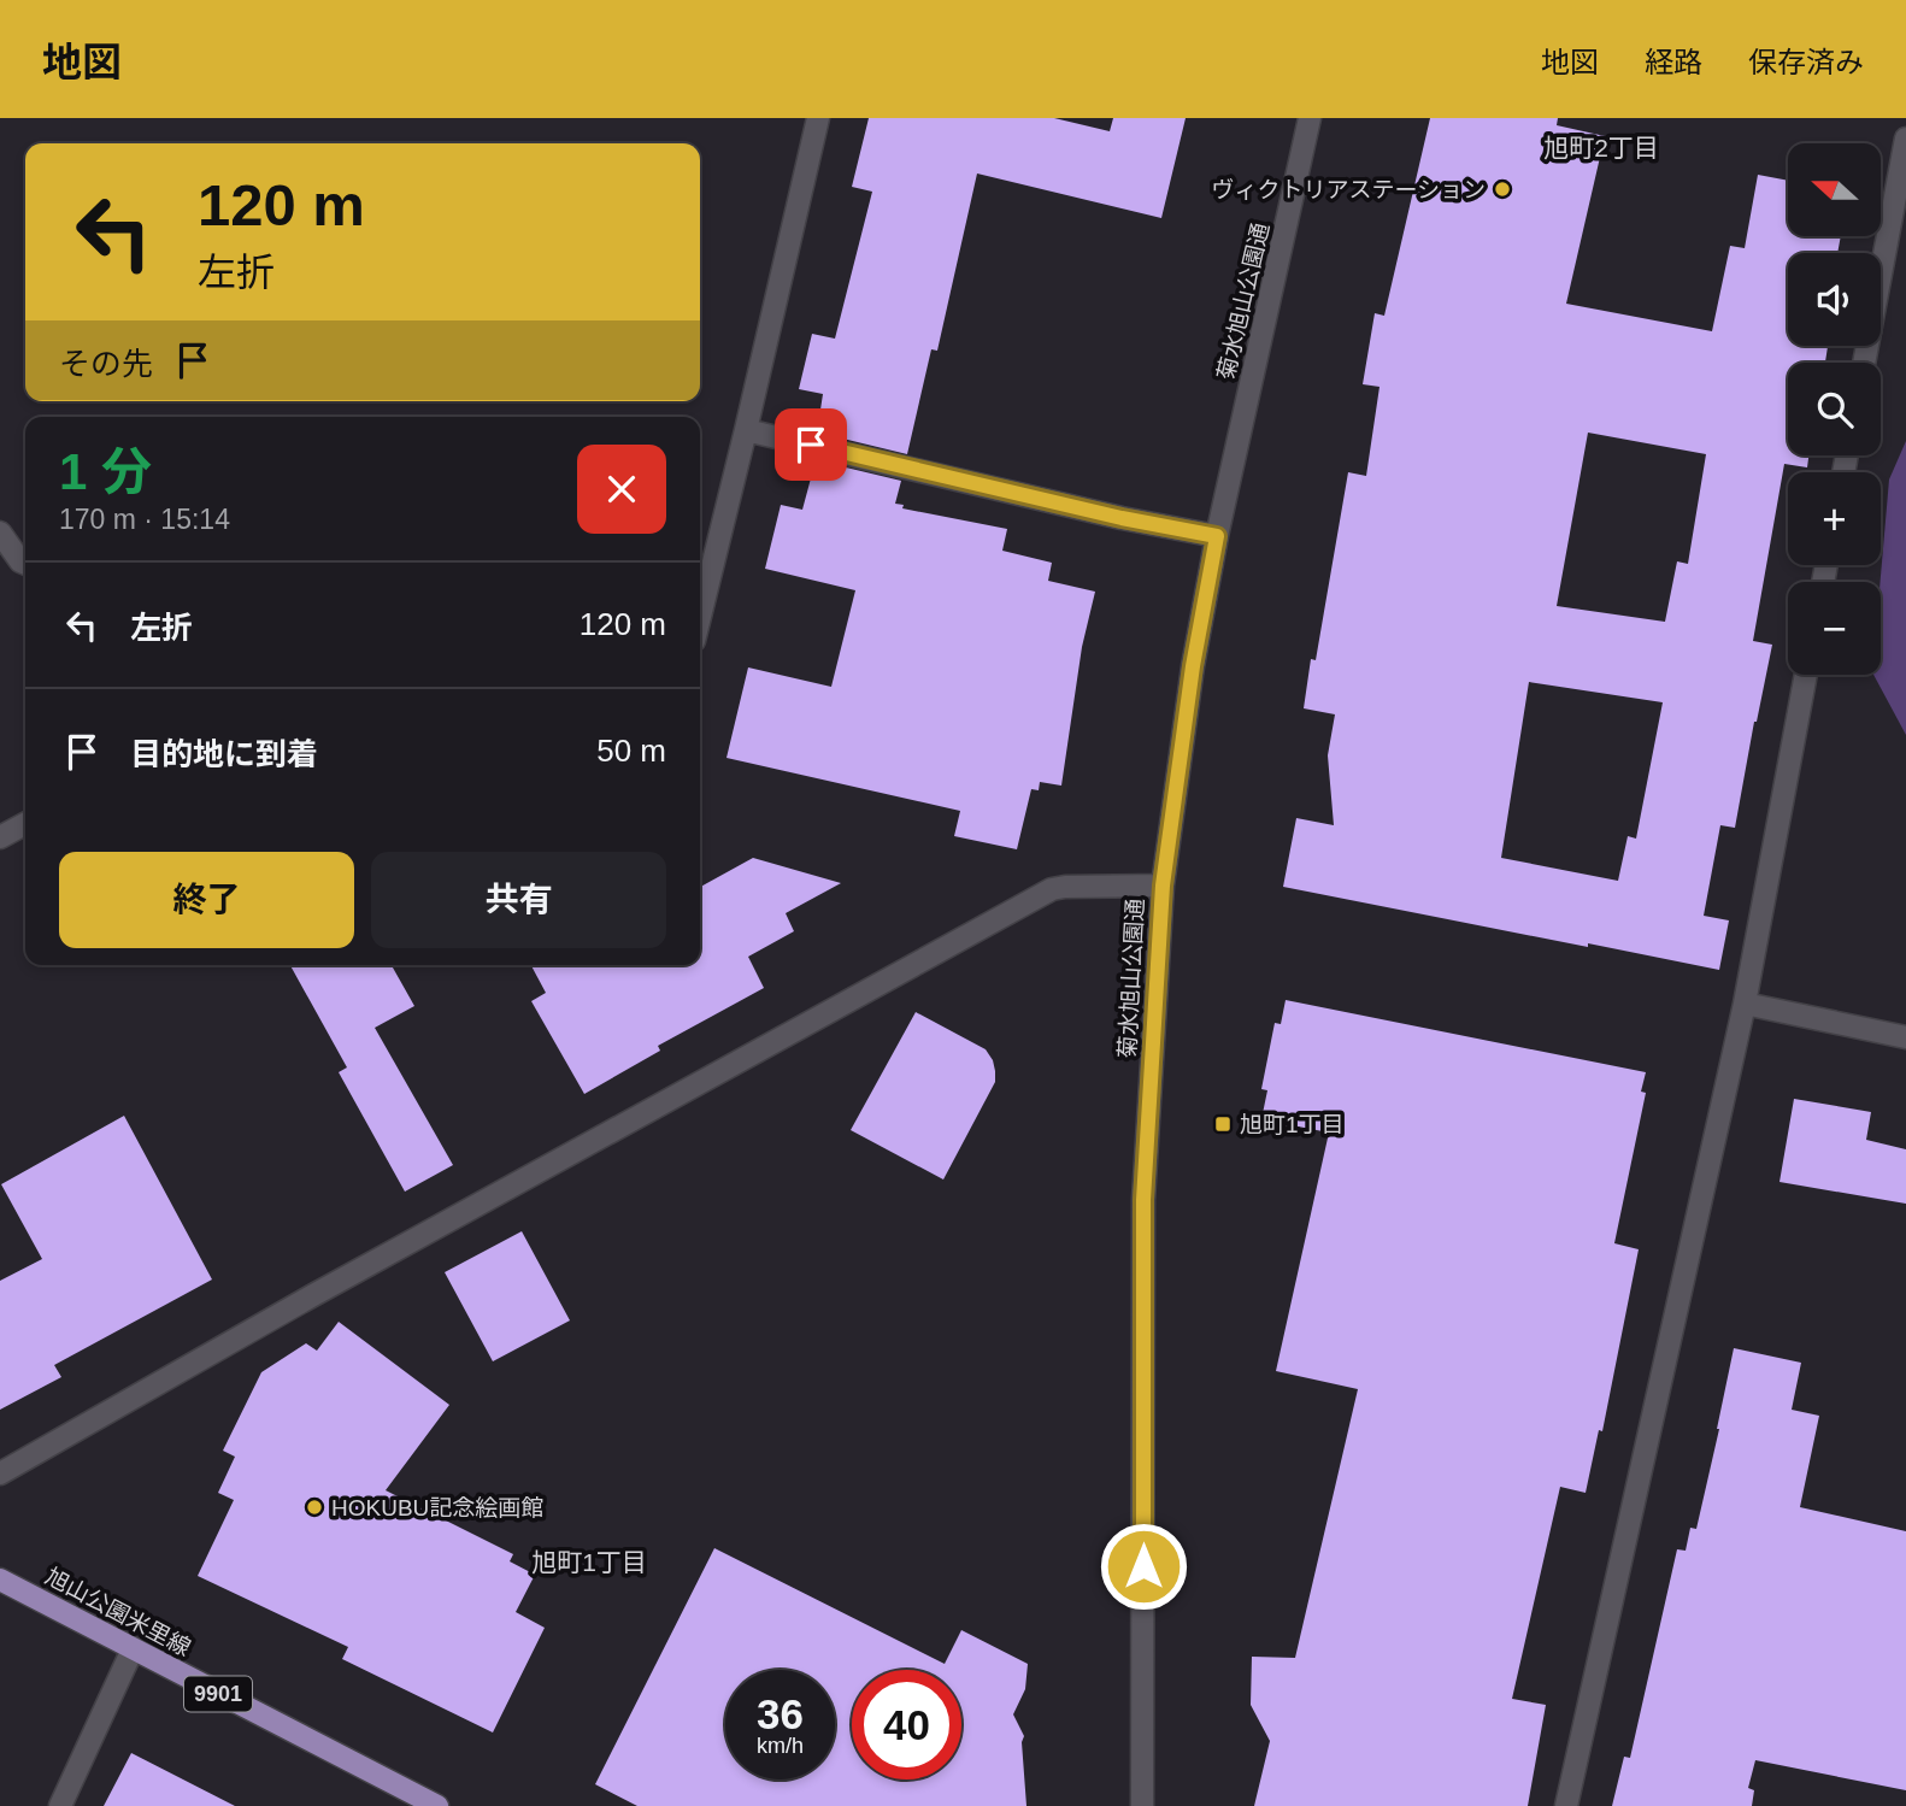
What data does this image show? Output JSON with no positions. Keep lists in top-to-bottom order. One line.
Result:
{"streets":{"main road":["旭山公園米里線","9901"],"street":["菊水旭山公園通"]},"districts":["旭町2丁目","旭町1丁目"],"places":{"other":["ヴィクトリアステーション","HOKUBU記念絵画館"],"transit":["旭町1丁目"]},"north":"left","page":{"header":"地図","nav":["地図","経路","保存済み"],"map_buttons":["+","−"],"turn":["120 m","左折"],"then":"その先","heading":["1 分","170 m · 15:14"],"list":[{"name":"左折","value":"120 m"},{"name":"目的地に到着","value":"50 m"}],"buttons":["終了","共有"],"speed":"36 km/h","limit":"40"}}
